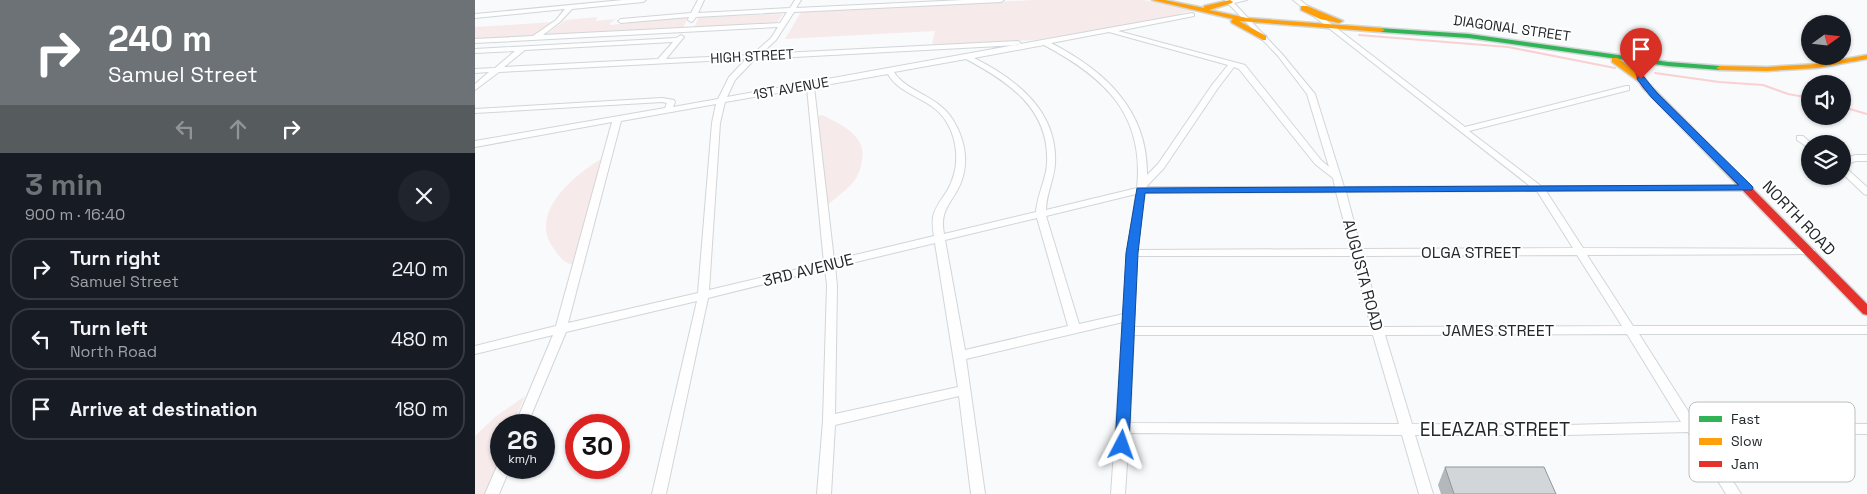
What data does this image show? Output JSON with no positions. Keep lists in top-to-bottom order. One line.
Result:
{"streets":{"main road":["DIAGONAL STREET","NORTH ROAD"],"street":["HIGH STREET","1ST AVENUE","OLGA STREET","3RD AVENUE","AUGUSTA ROAD","JAMES STREET","ELEAZAR STREET"]},"crossings":[["DIAGONAL STREET","NORTH ROAD"],["DIAGONAL STREET","AUGUSTA ROAD"],["HIGH STREET","1ST AVENUE"],["NORTH ROAD","OLGA STREET"],["NORTH ROAD","3RD AVENUE"],["OLGA STREET","AUGUSTA ROAD"],["3RD AVENUE","AUGUSTA ROAD"],["AUGUSTA ROAD","JAMES STREET"],["AUGUSTA ROAD","ELEAZAR STREET"]],"legend":["Fast","Slow","Jam"],"north":"right","page":{"turn":["240 m","Samuel Street"],"heading":["3 min","900 m · 16:40"],"list":[{"name":"Turn right","note":"Samuel Street","value":"240 m"},{"name":"Turn left","note":"North Road","value":"480 m"},{"name":"Arrive at destination","value":"180 m"}],"speed":"26 km/h","limit":"30"}}
